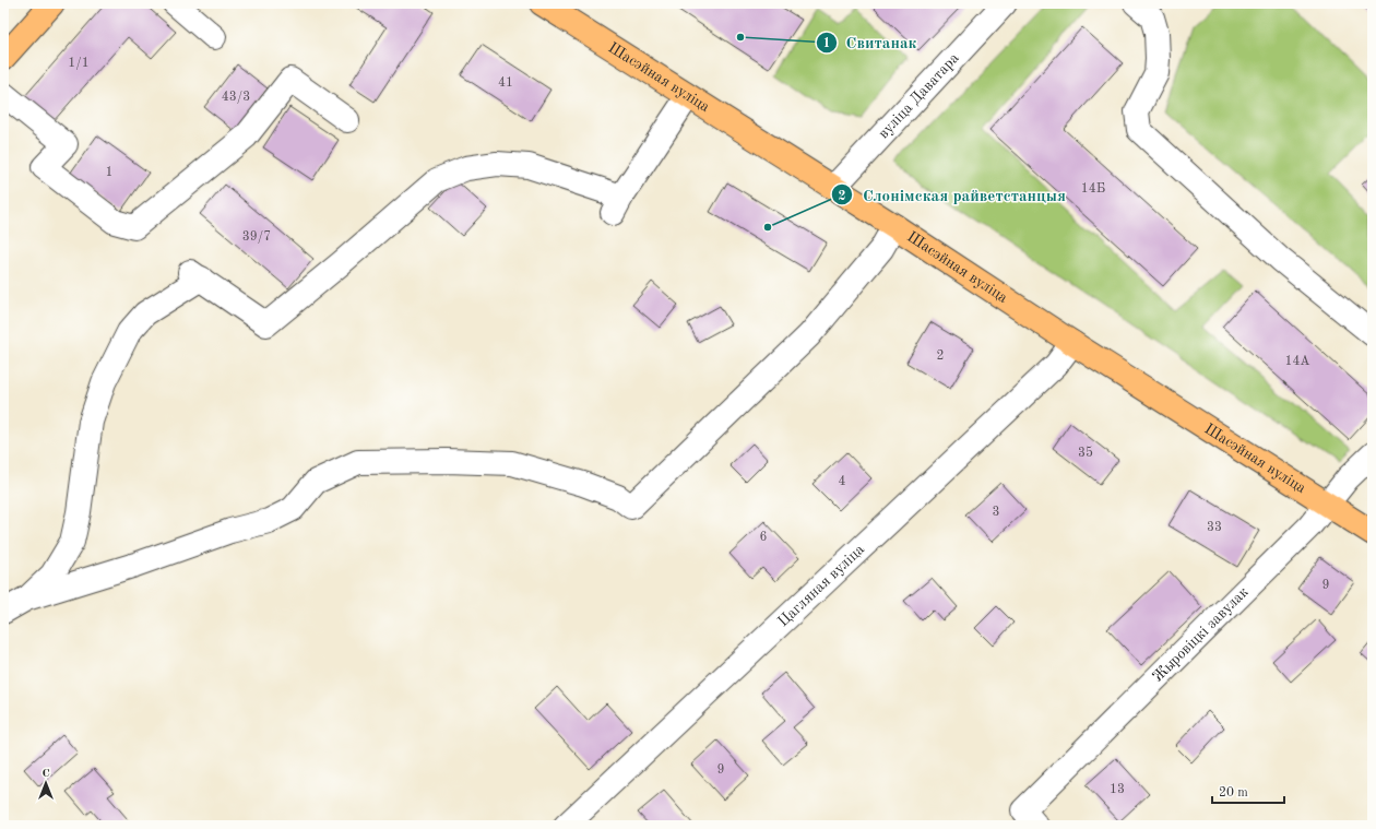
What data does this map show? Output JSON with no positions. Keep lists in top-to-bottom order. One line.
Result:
{"streets":{"main road":["Шасэйная вуліца"],"street":["вуліца Даватара","Цагляная вуліца","Жыровіцкі завулак"]},"crossings":[["Шасэйная вуліца","вуліца Даватара"],["Шасэйная вуліца","Цагляная вуліца"],["Шасэйная вуліца","Жыровіцкі завулак"]],"places":["Свитанак","Слонімская райветстанцыя"],"house_numbers":["1/1","41","43/3","1","14Б","39/7","2","14А","35","4","3","33","6","9","9","13"],"scale_bar":"20 m","north":"top"}
